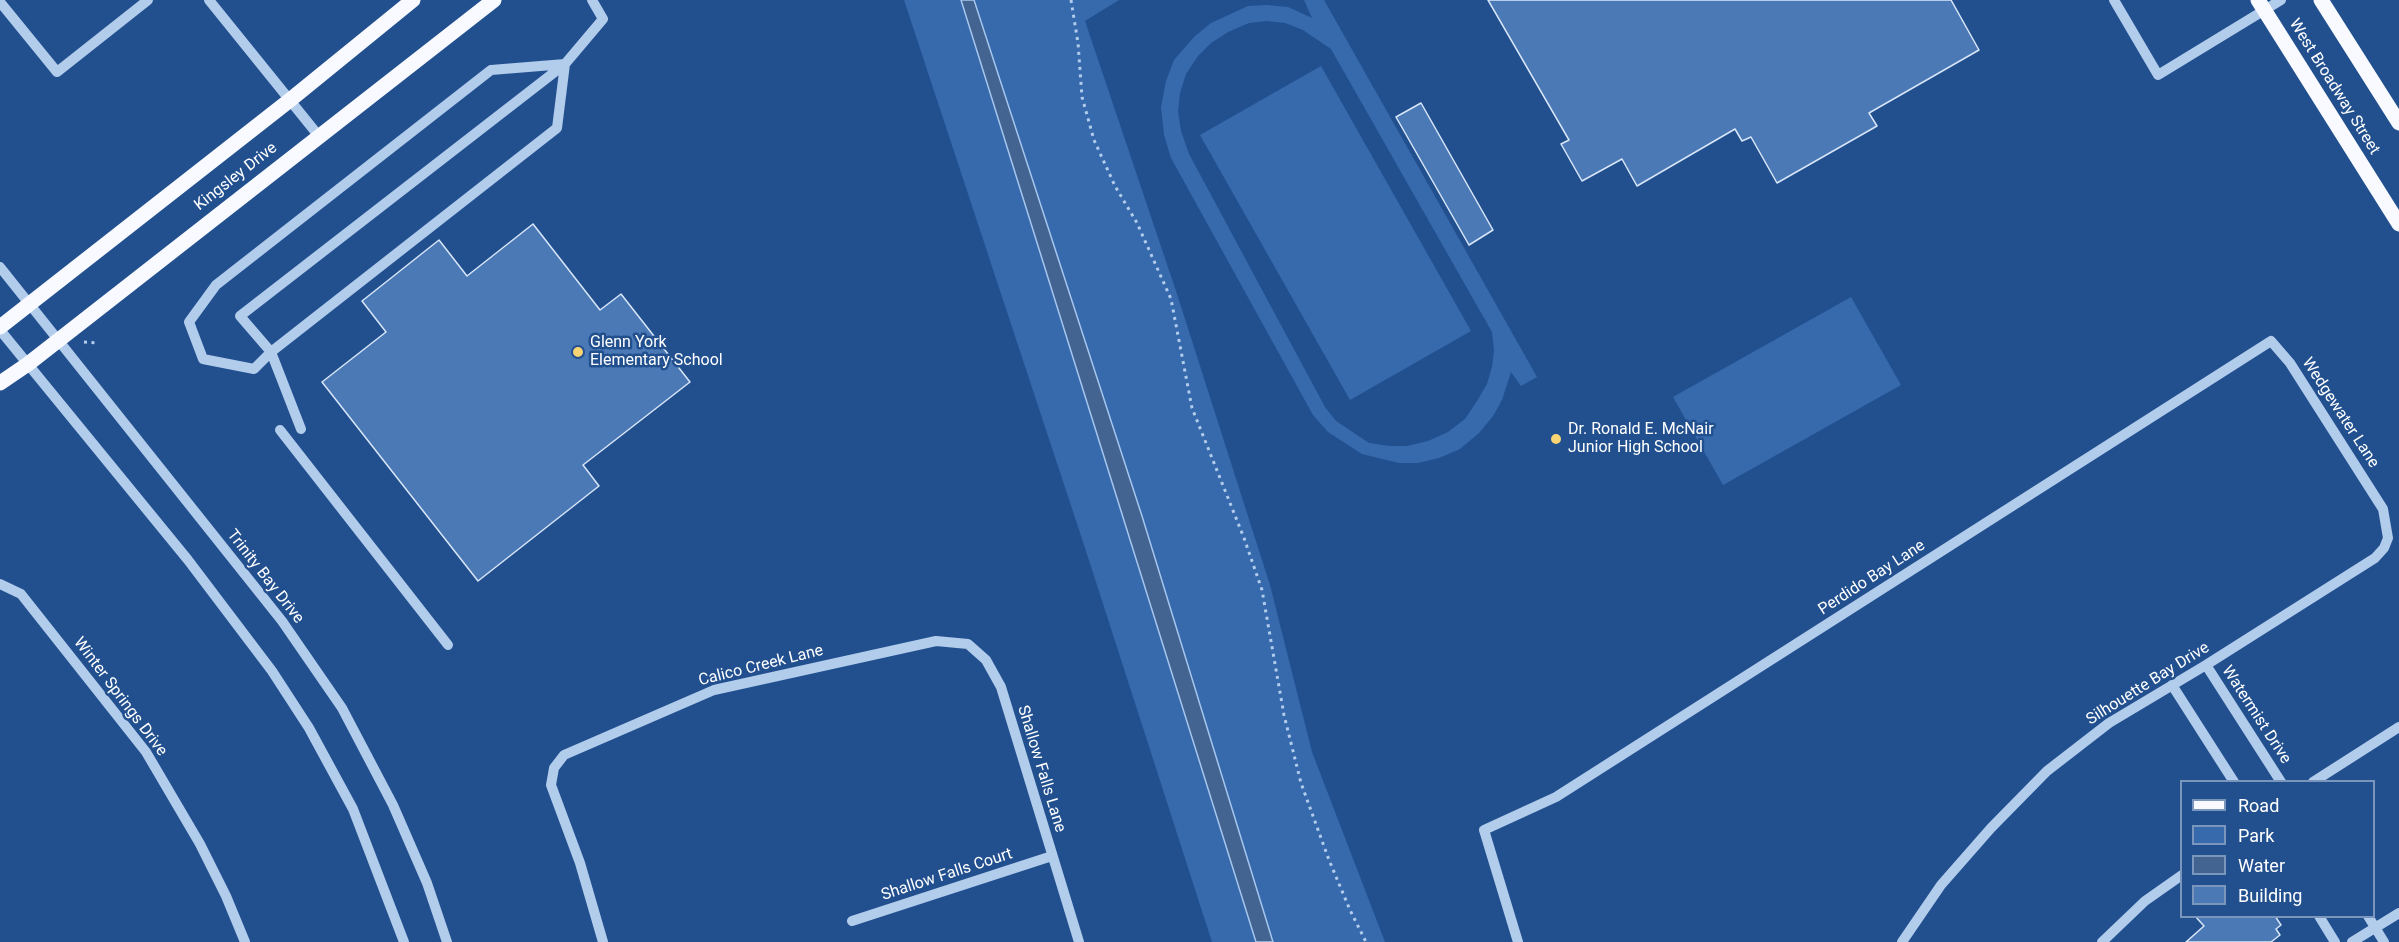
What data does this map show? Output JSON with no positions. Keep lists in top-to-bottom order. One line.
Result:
{"streets":{"main road":["West Broadway Street","Kingsley Drive"],"street":["Wedgewater Lane","Trinity Bay Drive","Perdido Bay Lane","Calico Creek Lane","Silhouette Bay Drive","Winter Springs Drive","Watermist Drive","Shallow Falls Lane","Shallow Falls Court"]},"crossings":[["Kingsley Drive","Trinity Bay Drive"],["Wedgewater Lane","Perdido Bay Lane"],["Wedgewater Lane","Silhouette Bay Drive"],["Calico Creek Lane","Shallow Falls Lane"],["Silhouette Bay Drive","Watermist Drive"],["Shallow Falls Lane","Shallow Falls Court"]],"places":["Glenn York Elementary School","Dr. Ronald E. McNair Junior High School"],"legend":["Road","Park","Water","Building"]}
